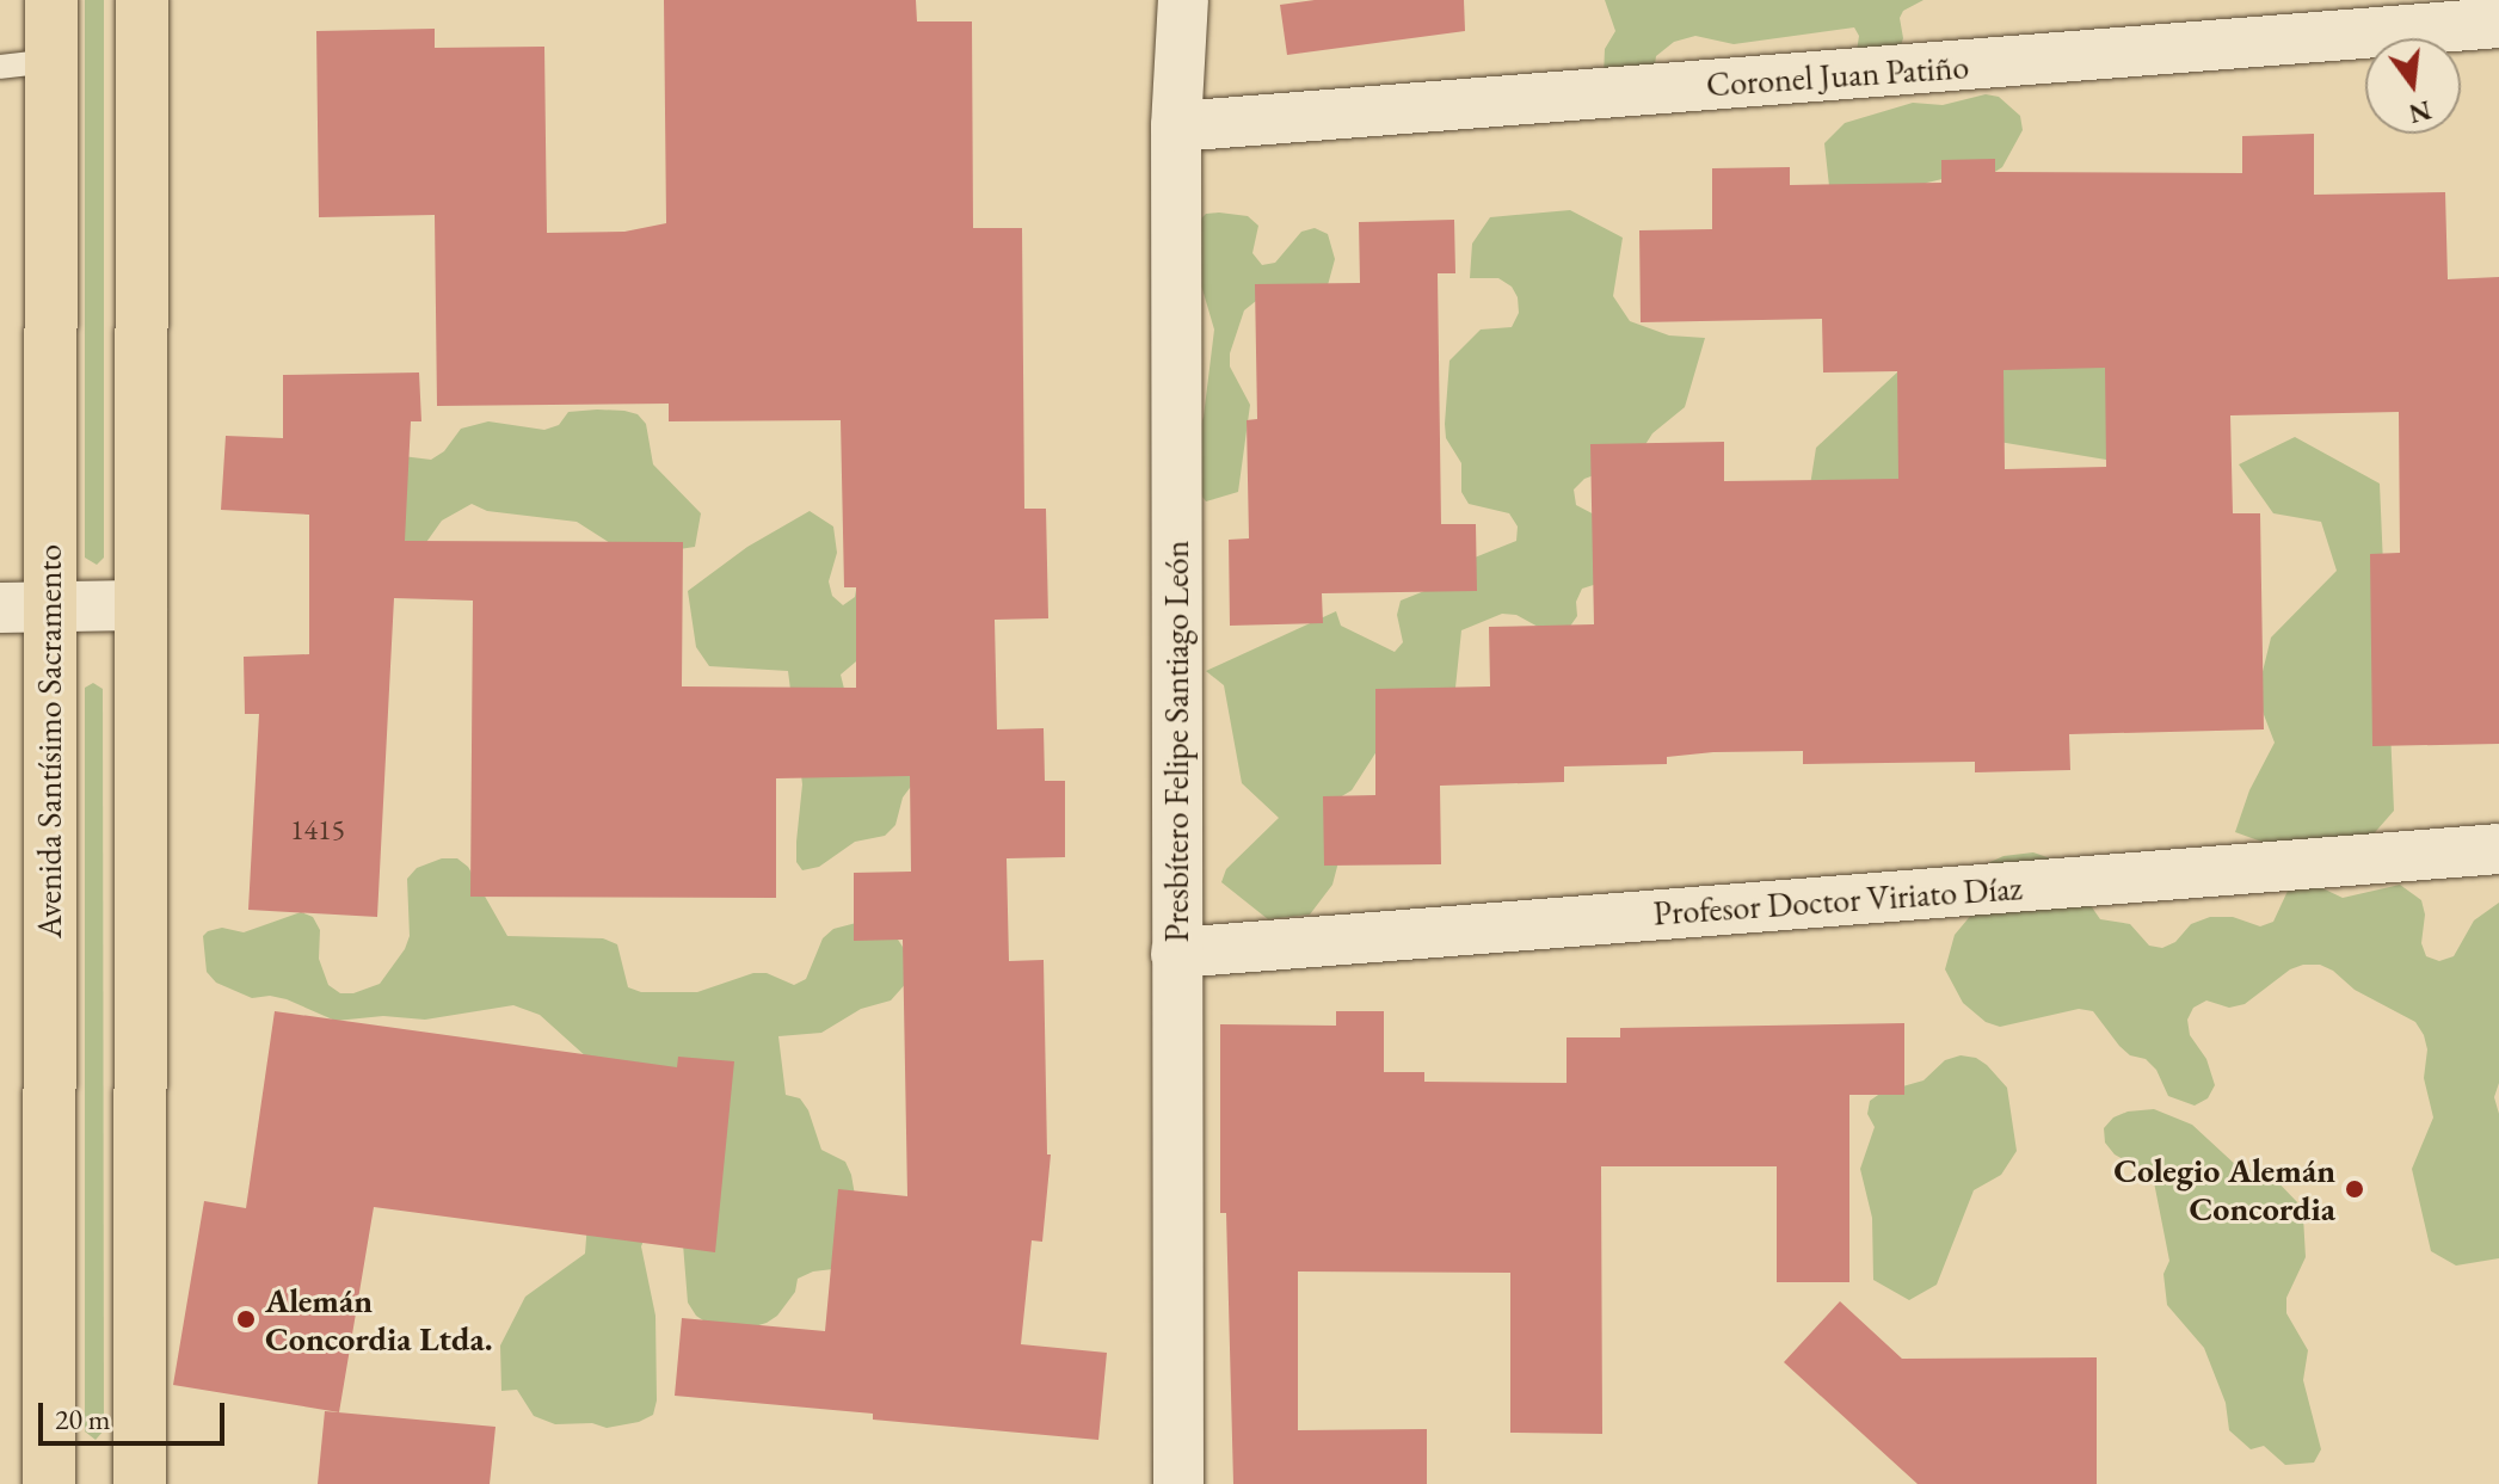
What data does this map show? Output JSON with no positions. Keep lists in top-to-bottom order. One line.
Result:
{"streets":{"main road":["Avenida Santísimo Sacramento"],"street":["Coronel Juan Patiño","Presbítero Felipe Santiago León","Profesor Doctor Viriato Díaz"]},"crossings":[["Coronel Juan Patiño","Presbítero Felipe Santiago León"],["Presbítero Felipe Santiago León","Profesor Doctor Viriato Díaz"]],"places":["Colegio Alemán Concordia","Alemán Concordia Ltda."],"house_numbers":["1415"],"scale_bar":"20 m","north":"bottom"}
